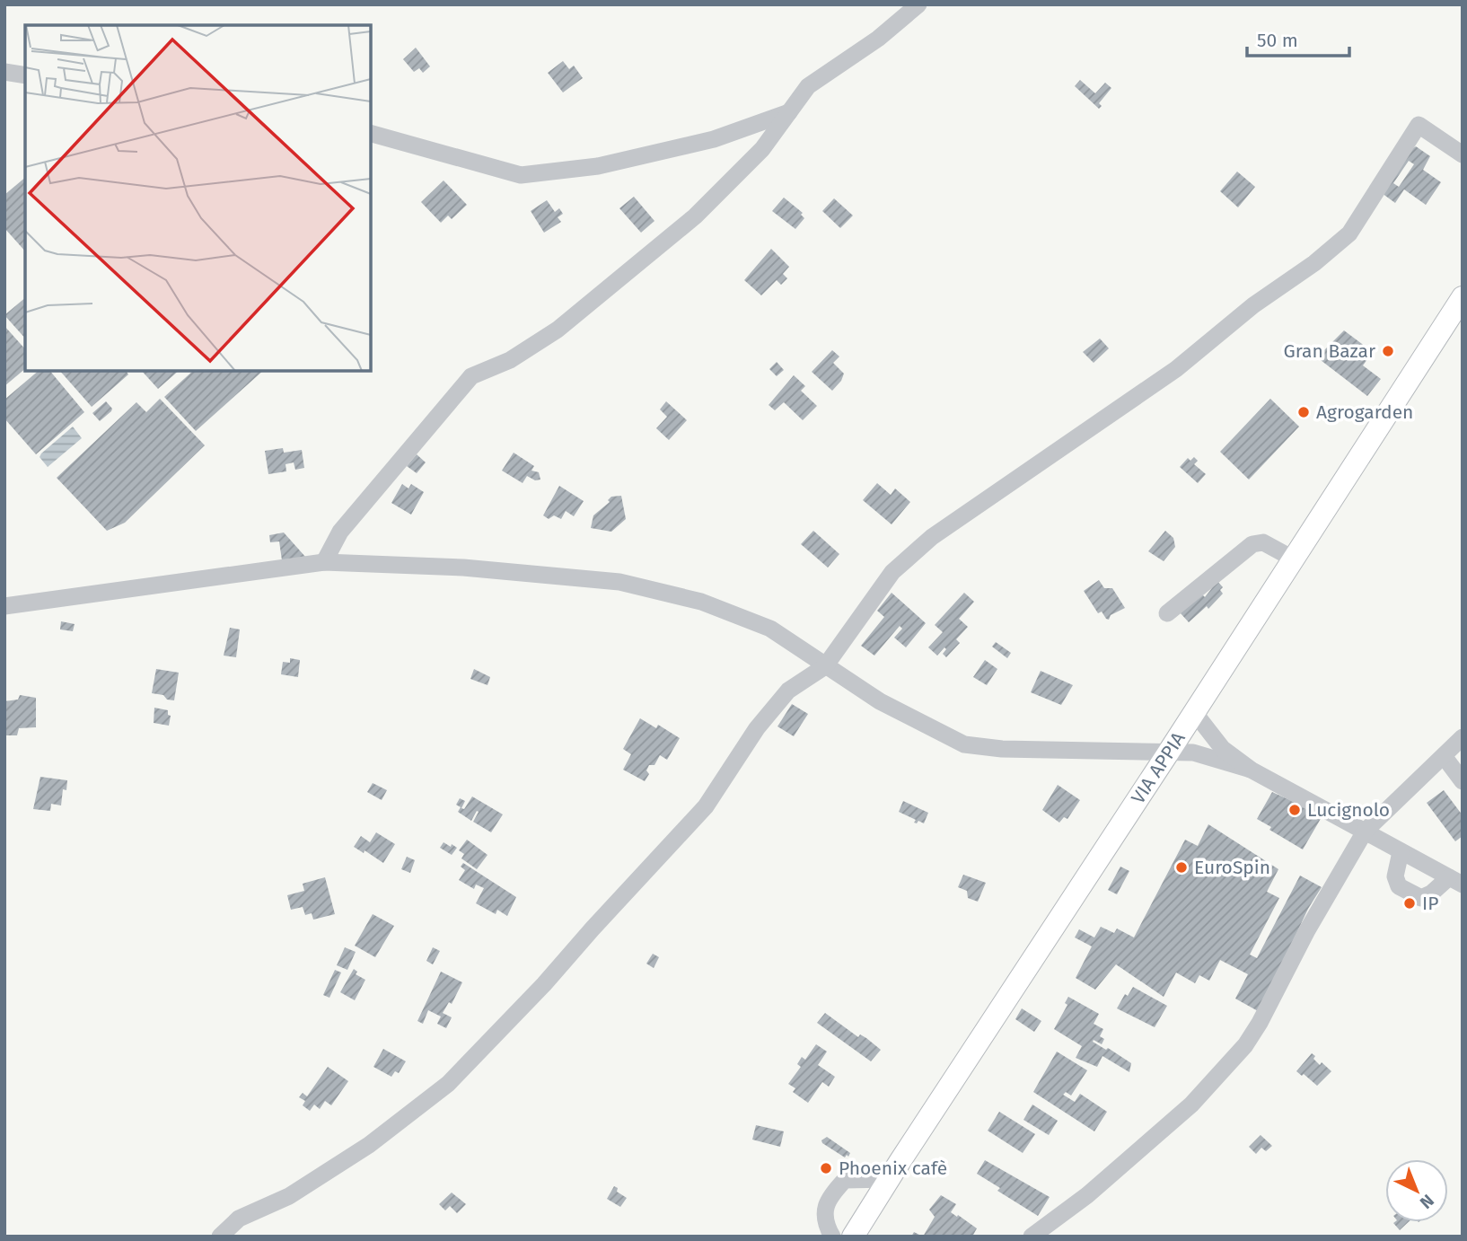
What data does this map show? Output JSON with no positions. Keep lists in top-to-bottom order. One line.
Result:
{"streets":{"main road":["VIA APPIA"]},"places":["Gran Bazar","Agrogarden","Lucignolo","EuroSpin","IP","Phoenix cafè"],"scale_bar":"50 m","north":"bottom right"}
